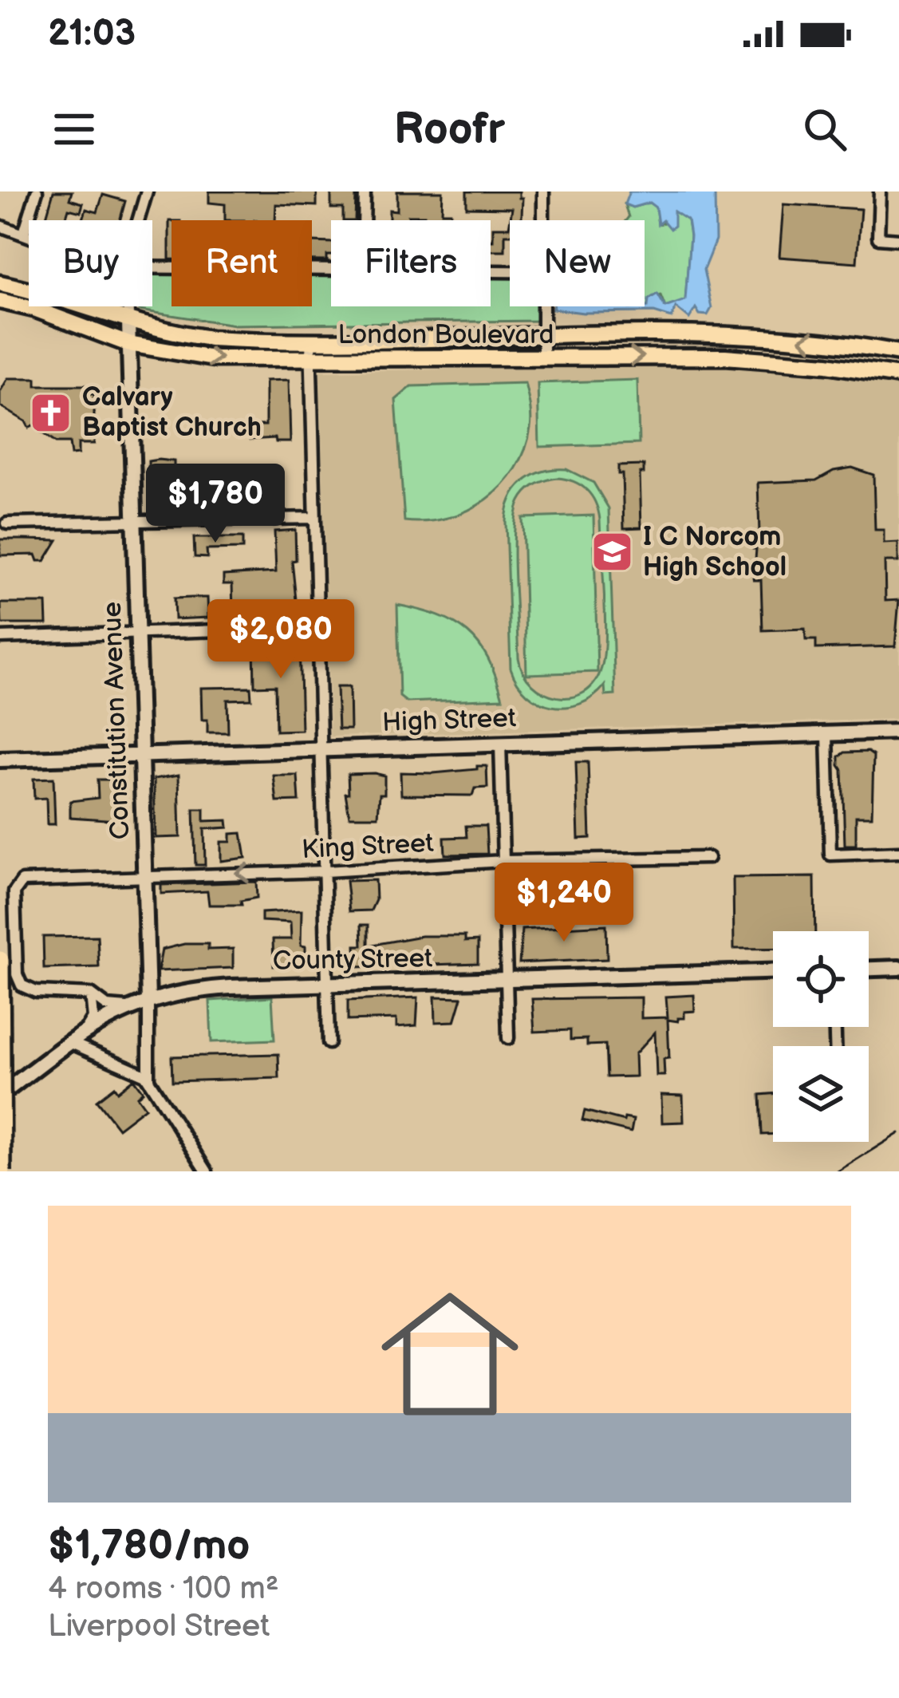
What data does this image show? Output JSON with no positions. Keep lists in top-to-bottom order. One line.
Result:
{"streets":{"main road":["London Boulevard"],"street":["Constitution Avenue","High Street","King Street","County Street"]},"crossings":[["London Boulevard","Constitution Avenue"],["Constitution Avenue","High Street"],["Constitution Avenue","King Street"],["Constitution Avenue","County Street"]],"places":{"church":["Calvary Baptist Church"],"school or university":["I C Norcom High School"]},"page":{"status":"21:03","header":"Roofr","chip":["Buy","Rent","Filters","New"],"price":["$1,780","$2,080","$1,240"],"list":[{"name":"$1,780/mo","note":"4 rooms · 100 m² · Liverpool Street"}]}}
